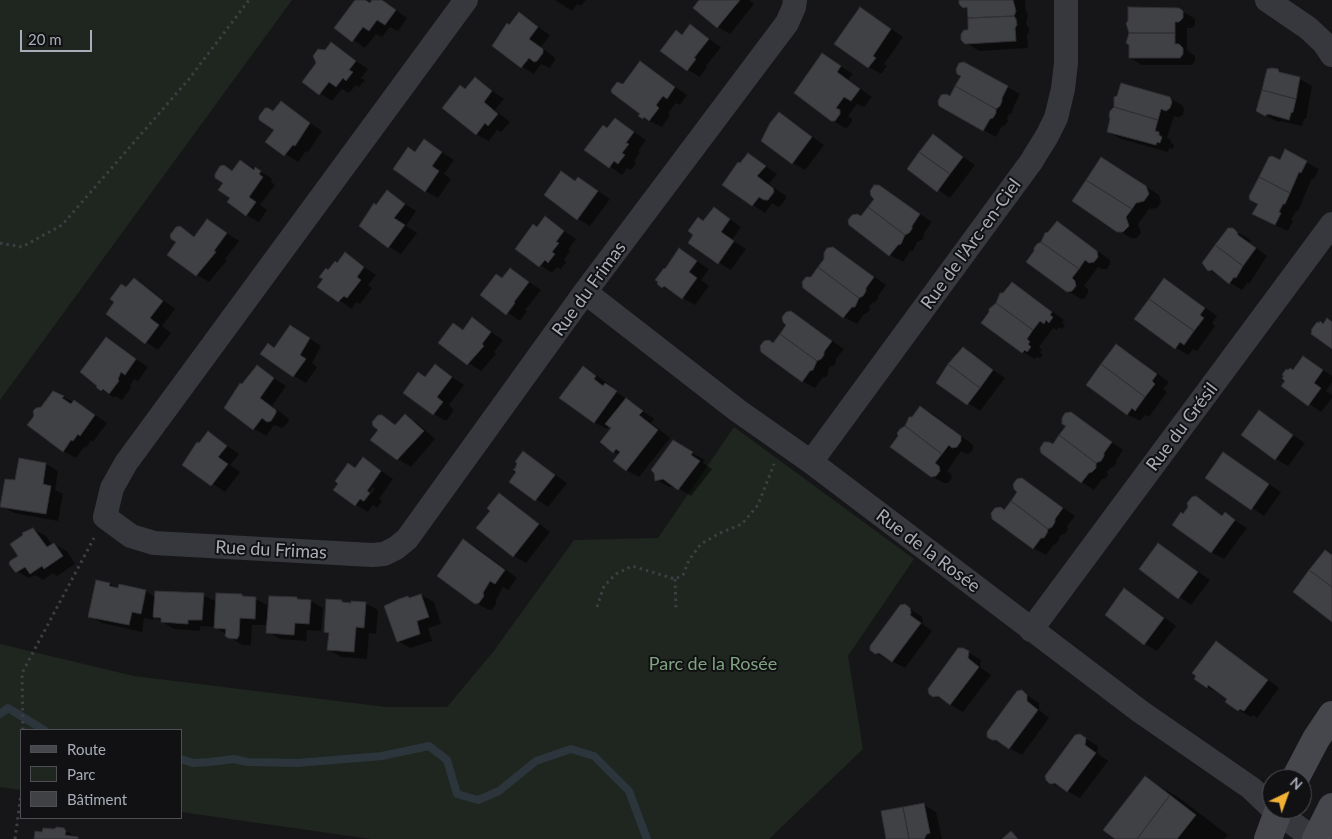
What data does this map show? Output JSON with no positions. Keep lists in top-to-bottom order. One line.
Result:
{"streets":{"street":["Rue de l'Arc-en-Ciel","Rue du Frimas","Rue du Grésil","Rue de la Rosée"]},"crossings":[["Rue de l'Arc-en-Ciel","Rue de la Rosée"],["Rue du Frimas","Rue de la Rosée"],["Rue du Grésil","Rue de la Rosée"]],"parks":["Parc de la Rosée"],"legend":["Route","Parc","Bâtiment"],"scale_bar":"20 m","north":"top right"}
